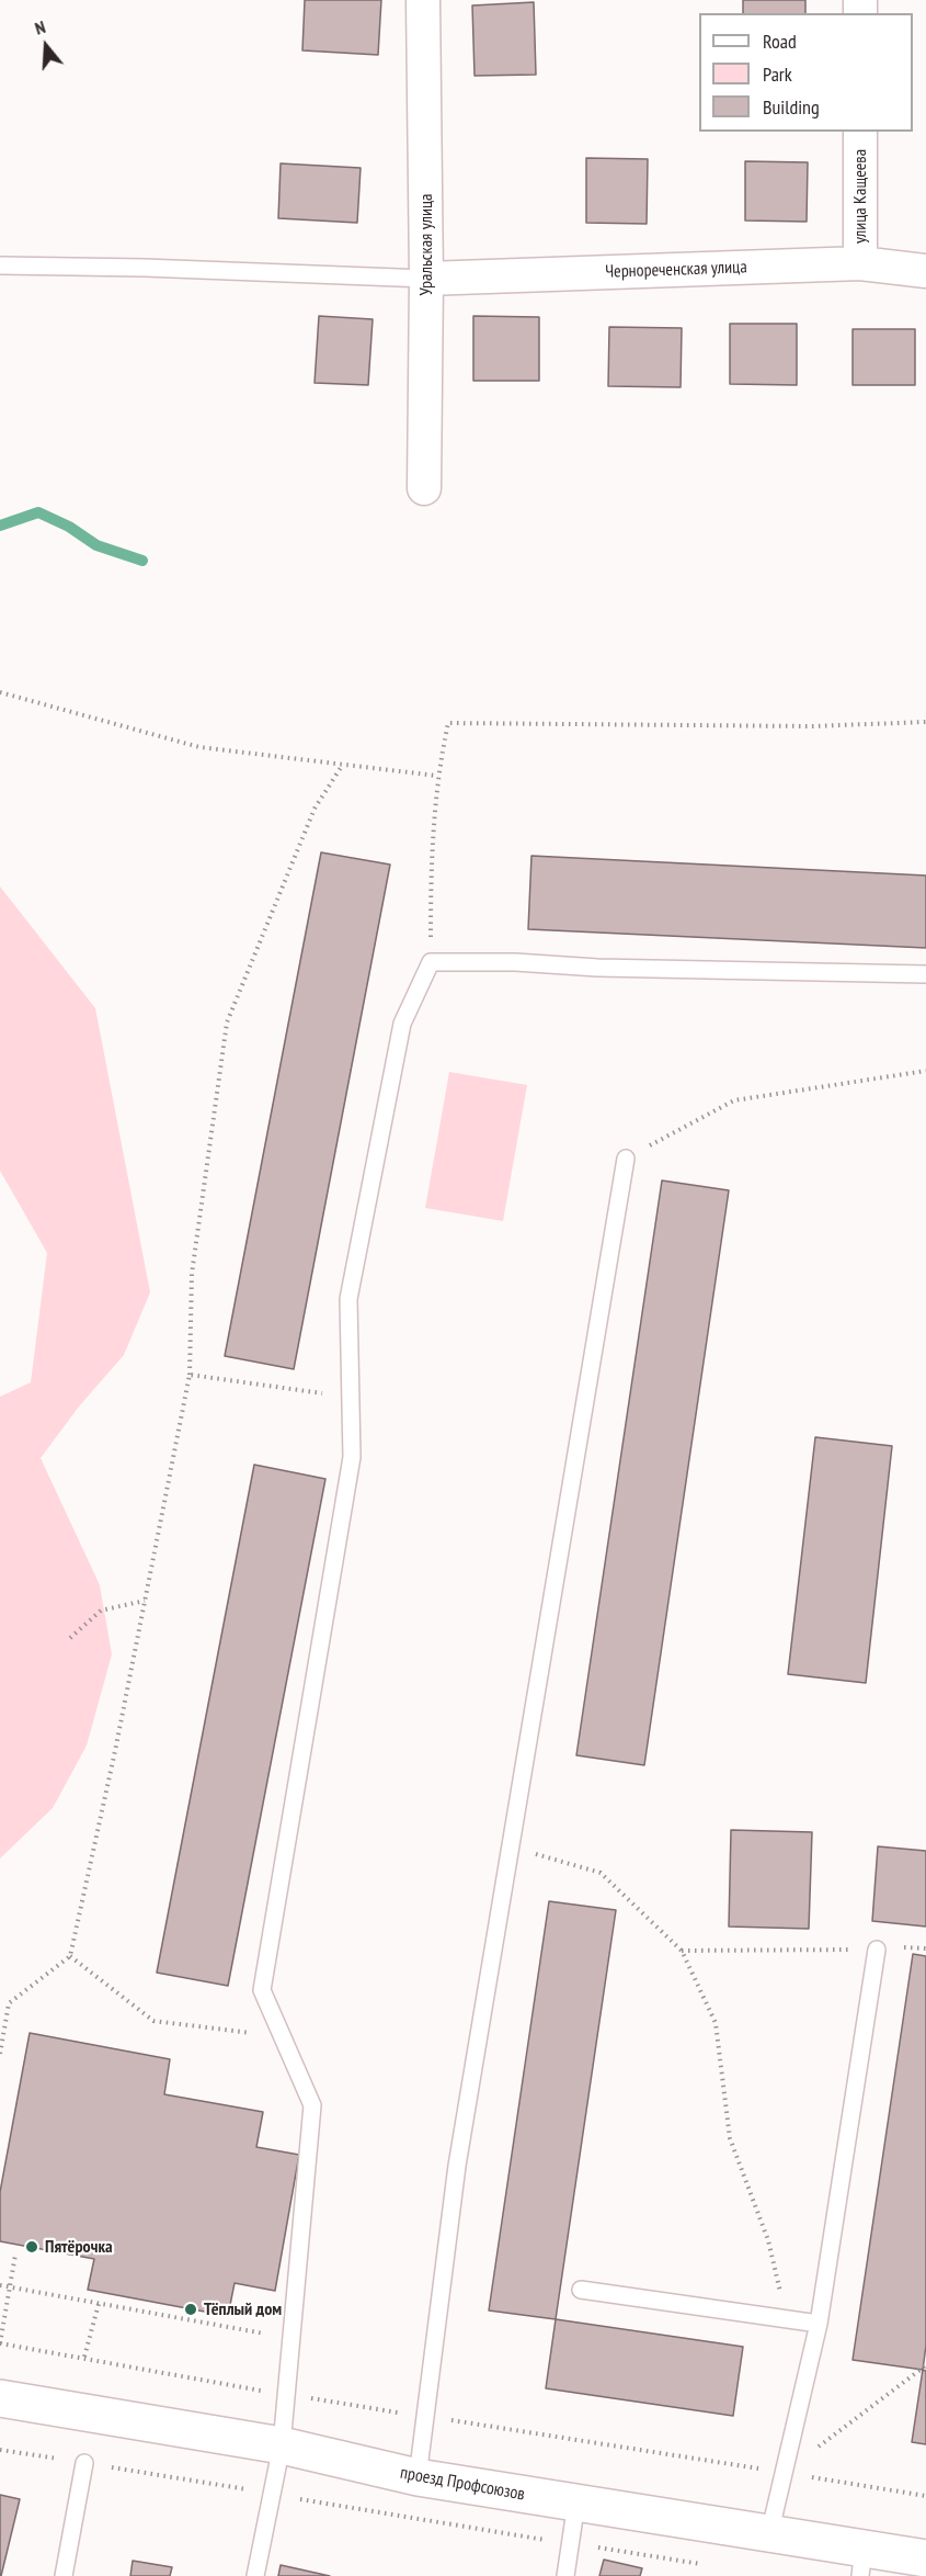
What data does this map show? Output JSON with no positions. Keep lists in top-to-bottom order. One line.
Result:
{"streets":{"main road":["проезд Профсоюзов"],"street":["улица Кащеева","Уральская улица","Чернореченская улица"]},"crossings":[["улица Кащеева","Чернореченская улица"],["Уральская улица","Чернореченская улица"]],"places":["Пятёрочка","Тёплый дом"],"legend":["Road","Park","Building"],"north":"top"}
